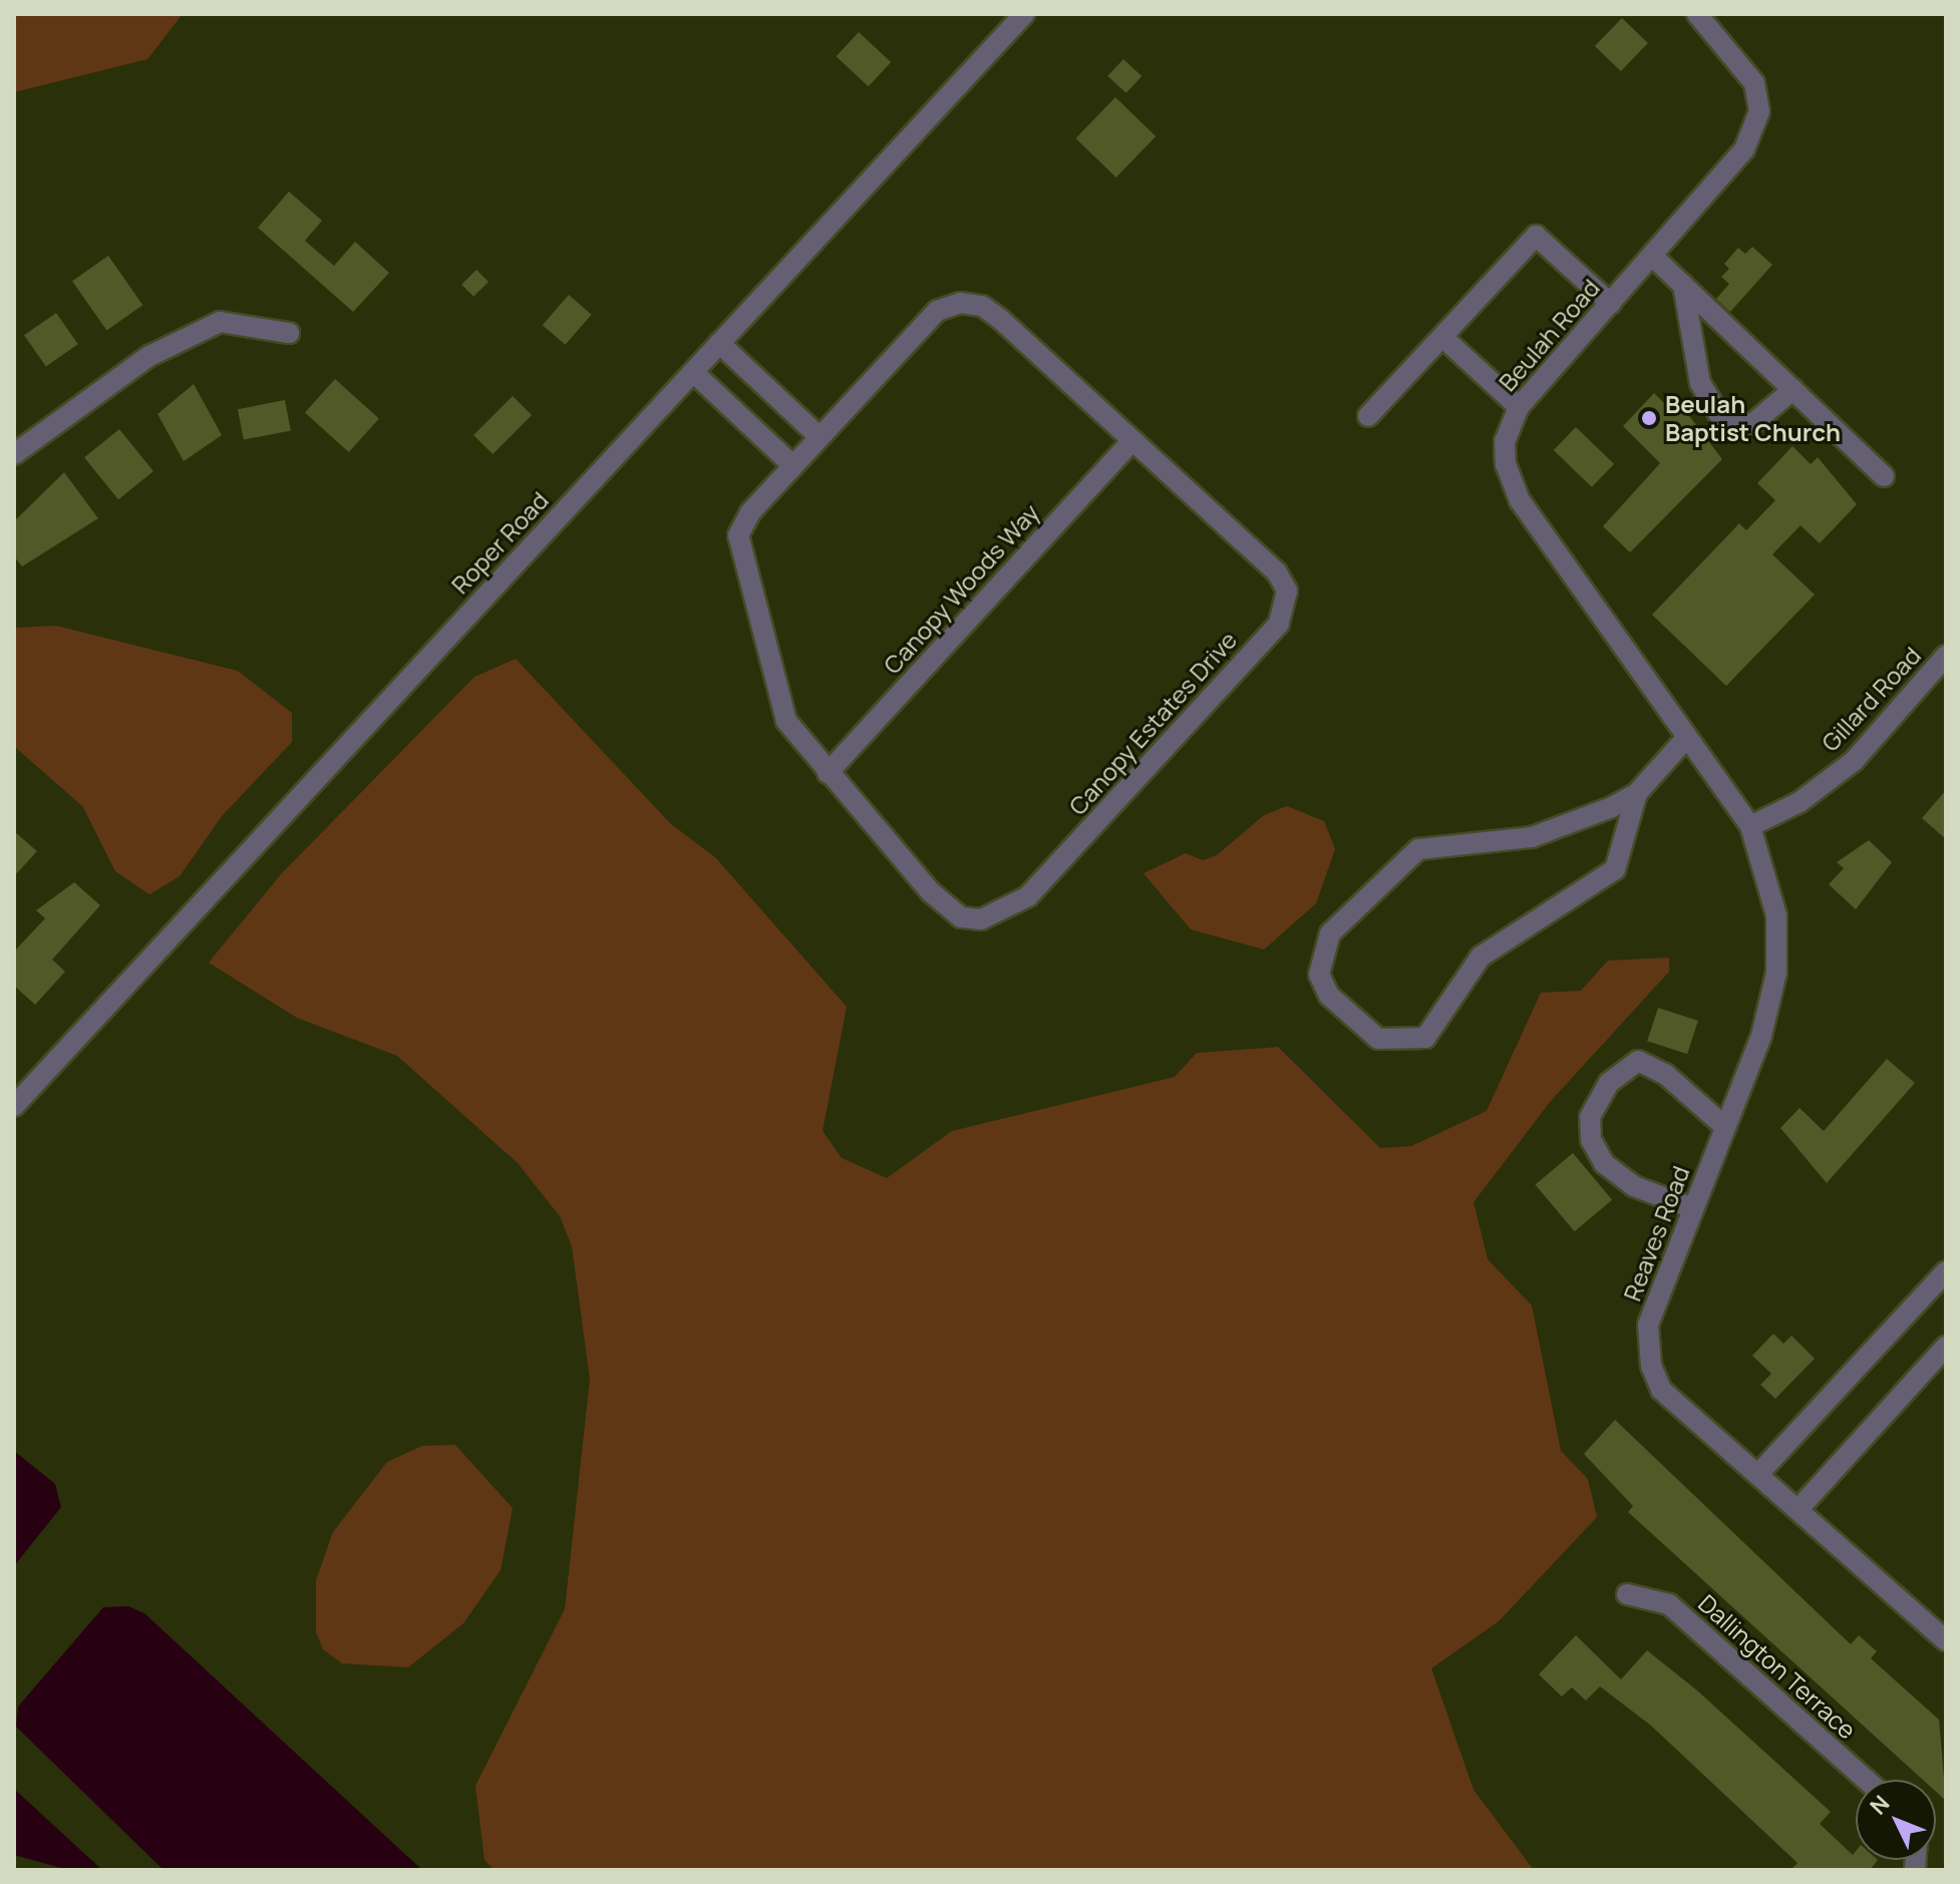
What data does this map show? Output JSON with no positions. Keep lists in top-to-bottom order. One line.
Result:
{"streets":{"street":["Beulah Road","Roper Road","Canopy Woods Way","Gillard Road","Canopy Estates Drive","Reaves Road","Dallington Terrace"]},"crossings":[["Beulah Road","Gillard Road"],["Beulah Road","Reaves Road"],["Canopy Woods Way","Canopy Estates Drive"],["Gillard Road","Reaves Road"]],"places":["Beulah Baptist Church"],"north":"top left"}
